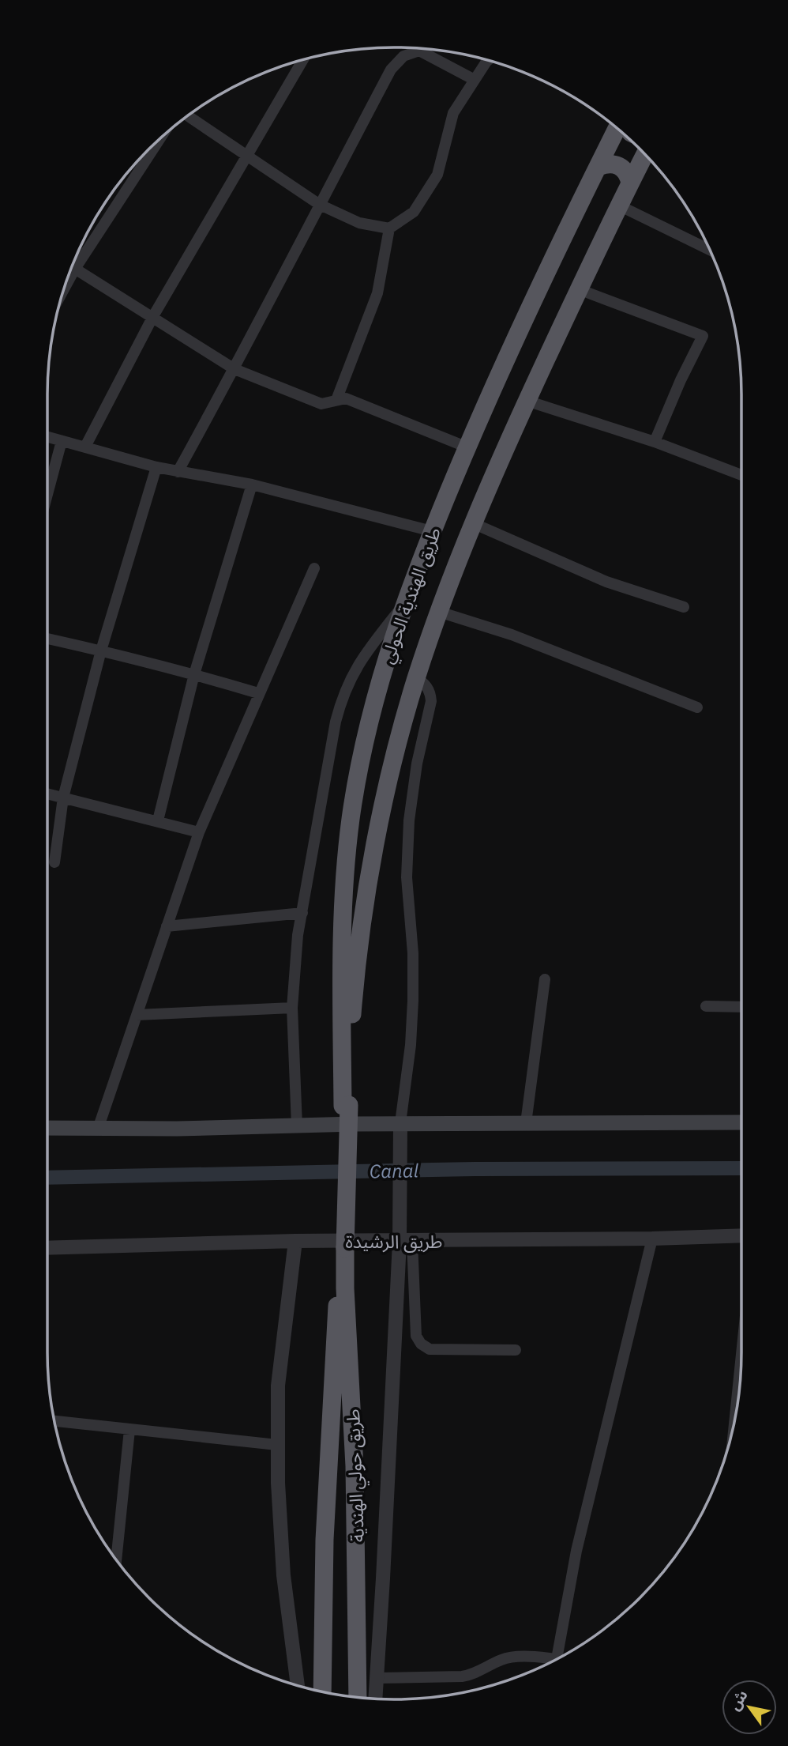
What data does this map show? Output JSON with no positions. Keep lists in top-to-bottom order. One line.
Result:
{"streets":{"highway":["طريق الهندية الحولي","طريق حولي الهندية"],"street":["طريق الرشيدة"]},"water":["Canal"],"north":"top left"}
